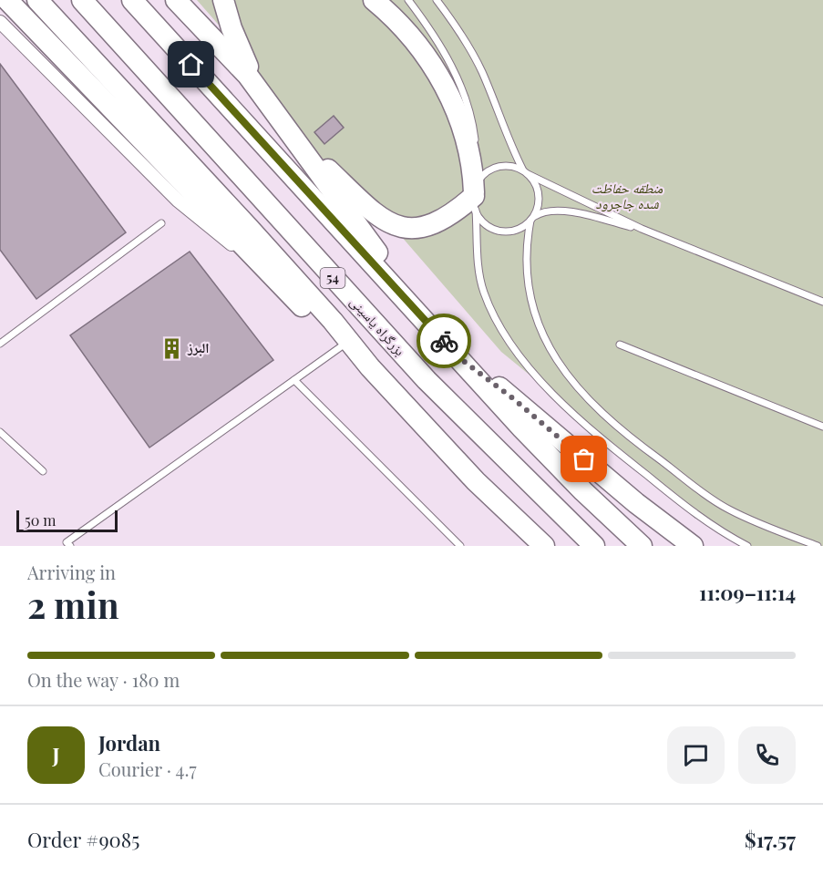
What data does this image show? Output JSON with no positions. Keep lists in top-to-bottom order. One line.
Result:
{"streets":{"highway":["54","بزرگراه یاسینی"]},"parks":["منطقه حفاظت شده جاجرود"],"places":{"building":["البرز"]},"scale_bar":"50 m","page":{"scale":"50 m","heading":["2 min","Arriving in","11:09–11:14"],"panel":["Jordan","Courier · 4.7","Order #9085","$17.57"],"bar":"On the way · 180 m","round":"J"}}
